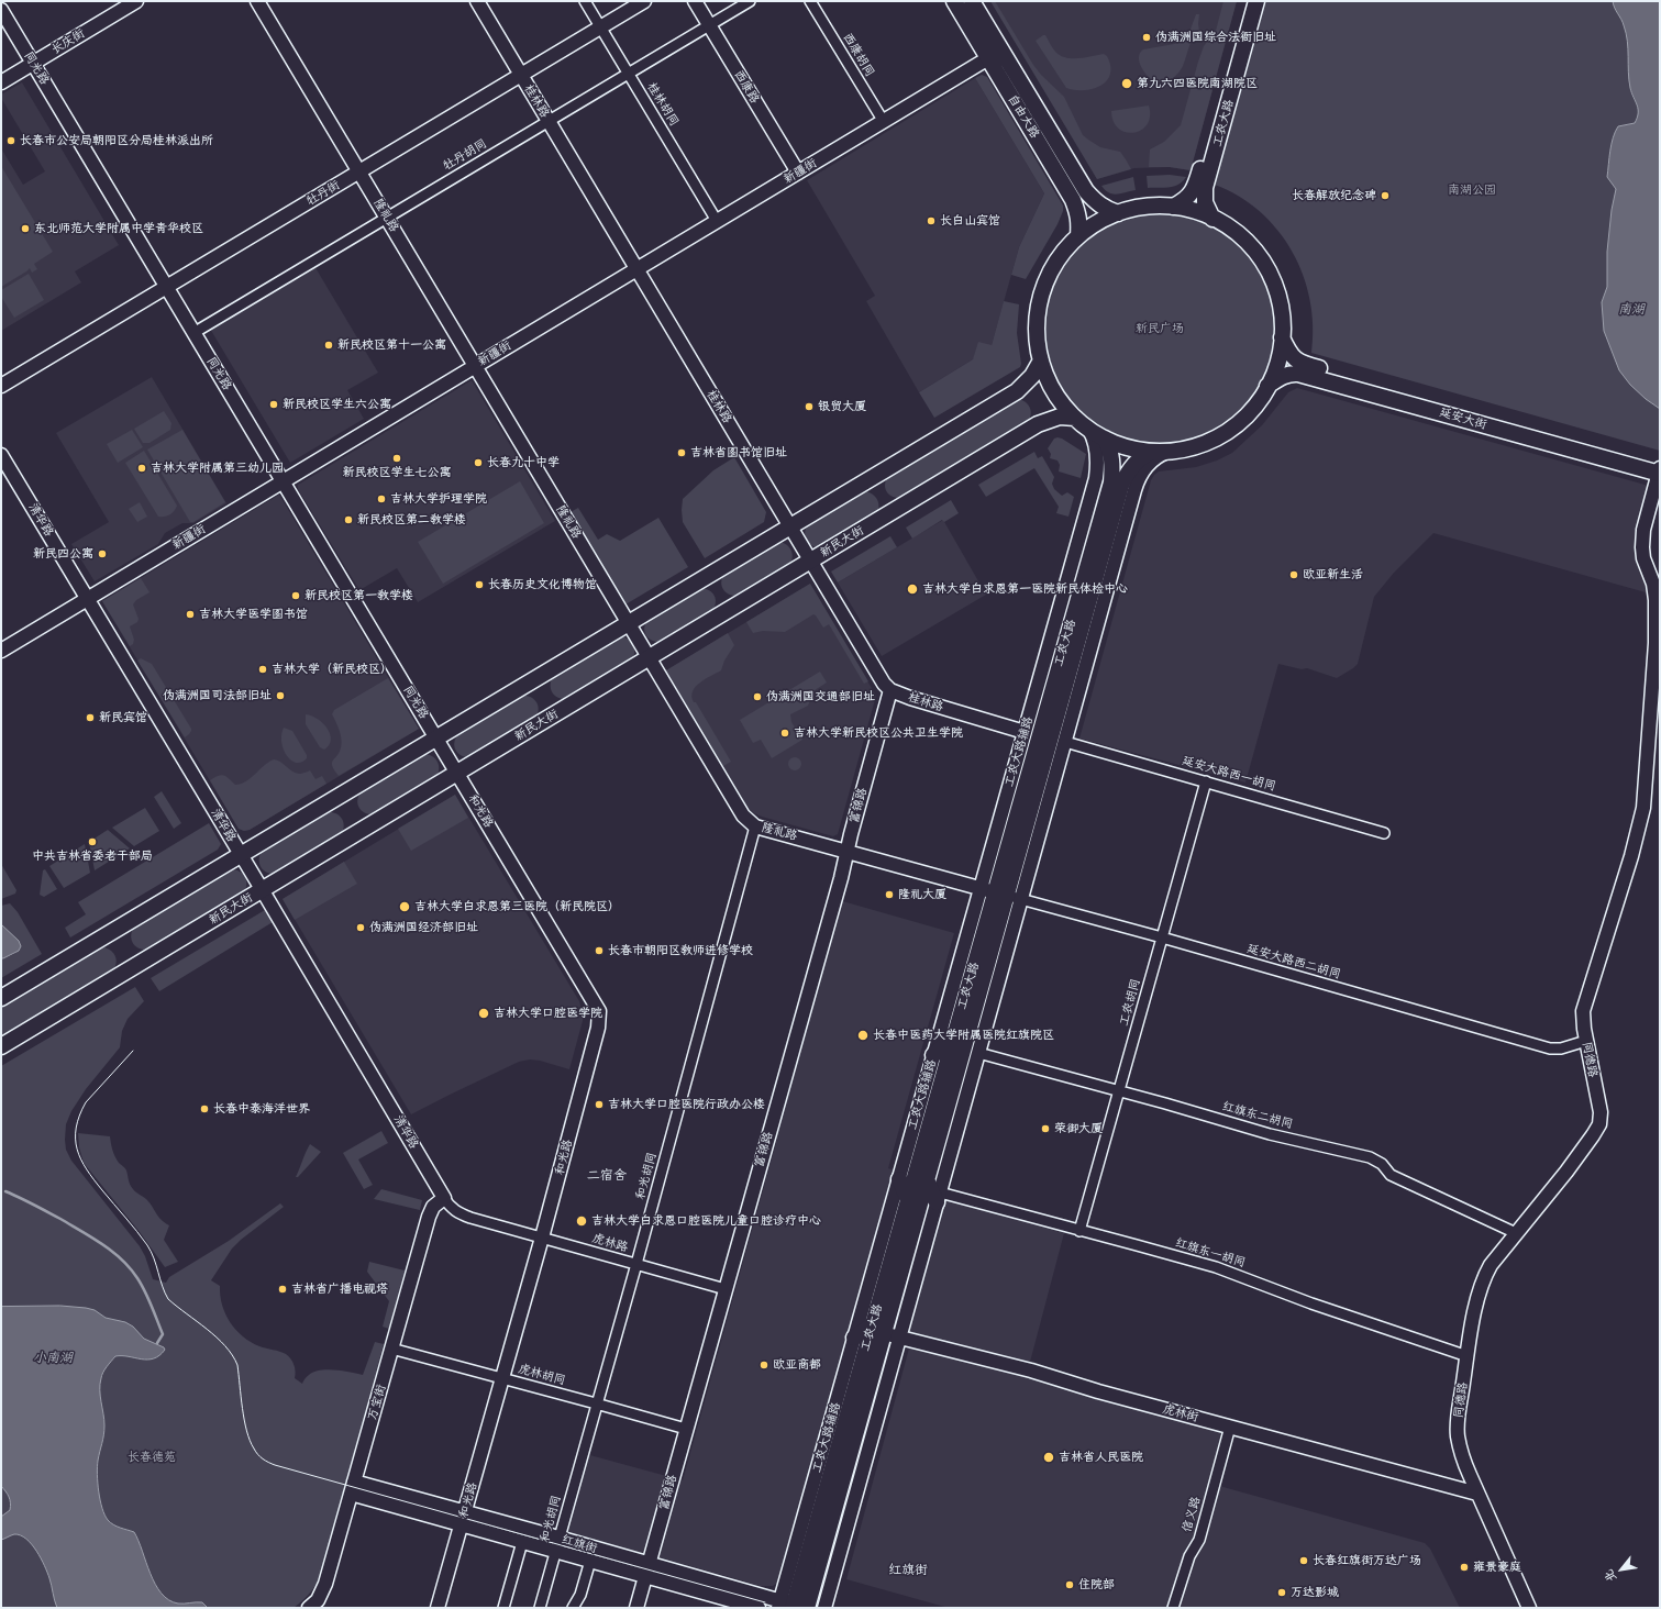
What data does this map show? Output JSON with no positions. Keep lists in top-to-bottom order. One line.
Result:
{"streets":{"main road":["自由大路","工农大路","延安大街","新民大街"],"street":["长庆街","西康胡同","同光路","西康路","桂林路","桂林胡同","牡丹胡同","新疆街","牡丹街","隆礼路","清华路","工农大路辅路","延安大路西一胡同","富锦路","和光路","延安大路西二胡同","工农胡同","同德路","红旗东二胡同","和光胡同","虎林路","红旗东一胡同","虎林胡同","万宝街","虎林街","信义路","红旗街"]},"crossings":[["长庆街","同光路"],["西康胡同","新疆街"],["同光路","牡丹胡同"],["同光路","新疆街"],["同光路","牡丹街"],["同光路","和光路"],["西康路","牡丹胡同"],["西康路","新疆街"],["桂林路","牡丹胡同"],["桂林路","新疆街"],["桂林路","牡丹街"],["桂林路","新民大街"],["桂林路","工农大路辅路"],["桂林路","富锦路"],["桂林胡同","牡丹胡同"],["桂林胡同","新疆街"],["桂林胡同","牡丹街"],["自由大路","新疆街"],["工农大路","隆礼路"],["工农大路","工农大路辅路"],["工农大路","延安大路西二胡同"],["工农大路","虎林街"],["工农大路","红旗街"],["牡丹胡同","隆礼路"],["新疆街","隆礼路"],["新疆街","清华路"],["牡丹街","隆礼路"],["隆礼路","新民大街"],["隆礼路","工农大路辅路"],["隆礼路","富锦路"],["隆礼路","延安大路西二胡同"],["隆礼路","和光胡同"],["延安大街","同德路"],["清华路","新民大街"],["清华路","虎林路"],["清华路","万宝街"],["新民大街","和光路"],["工农大路辅路","延安大路西一胡同"],["工农大路辅路","延安大路西二胡同"],["工农大路辅路","红旗东二胡同"],["工农大路辅路","红旗东一胡同"],["工农大路辅路","虎林街"],["工农大路辅路","红旗街"],["延安大路西一胡同","工农胡同"],["富锦路","虎林路"],["富锦路","虎林胡同"],["富锦路","红旗街"],["和光路","虎林路"],["和光路","虎林胡同"],["和光路","红旗街"],["延安大路西二胡同","工农胡同"],["延安大路西二胡同","同德路"],["工农胡同","红旗东二胡同"],["工农胡同","红旗东一胡同"],["同德路","红旗东二胡同"],["同德路","红旗东一胡同"],["同德路","虎林街"],["和光胡同","虎林路"],["和光胡同","虎林胡同"],["和光胡同","红旗街"],["虎林路","万宝街"],["虎林胡同","万宝街"],["万宝街","红旗街"],["虎林街","信义路"]],"districts":["二宿舍","红旗街"],"water":["南湖","小南湖"],"parks":["南湖公园","新民广场","长春德苑"],"places":["伪满洲国综合法衙旧址","第九六四医院南湖院区","长春市公安局朝阳区分局桂林派出所","长春解放纪念碑","长白山宾馆","东北师范大学附属中学青华校区","新民校区第十一公寓","新民校区学生六公寓","银贸大厦","吉林省图书馆旧址","新民校区学生七公寓","长春九十中学","吉林大学附属第三幼儿园","吉林大学护理学院","新民校区第二教学楼","新民四公寓","欧亚新生活","长春历史文化博物馆","吉林大学白求恩第一医院新民体检中心","新民校区第一教学楼","吉林大学医学图书馆","吉林大学（新民校区）","伪满洲国司法部旧址","伪满洲国交通部旧址","新民宾馆","吉林大学新民校区公共卫生学院","中共吉林省委老干部局","隆礼大厦","吉林大学白求恩第三医院（新民院区）","伪满洲国经济部旧址","长春市朝阳区教师进修学校","吉林大学口腔医学院","长春中医药大学附属医院红旗院区","吉林大学口腔医院行政办公楼","长春中泰海洋世界","荣御大厦","吉林大学白求恩口腔医院儿童口腔诊疗中心","吉林省广播电视塔","欧亚商都","吉林省人民医院","长春红旗街万达广场","雍景豪庭","住院部","万达影城"],"north":"bottom left"}
